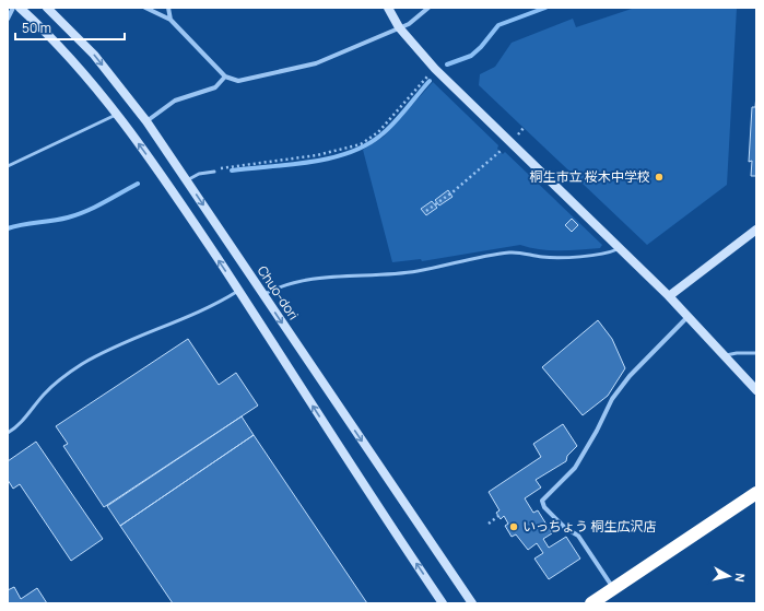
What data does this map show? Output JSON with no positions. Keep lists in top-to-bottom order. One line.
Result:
{"streets":{"street":["Chuo-dori"]},"places":["桐生市立 桜木中学校","いっちょう 桐生広沢店"],"scale_bar":"50 m","north":"right"}
